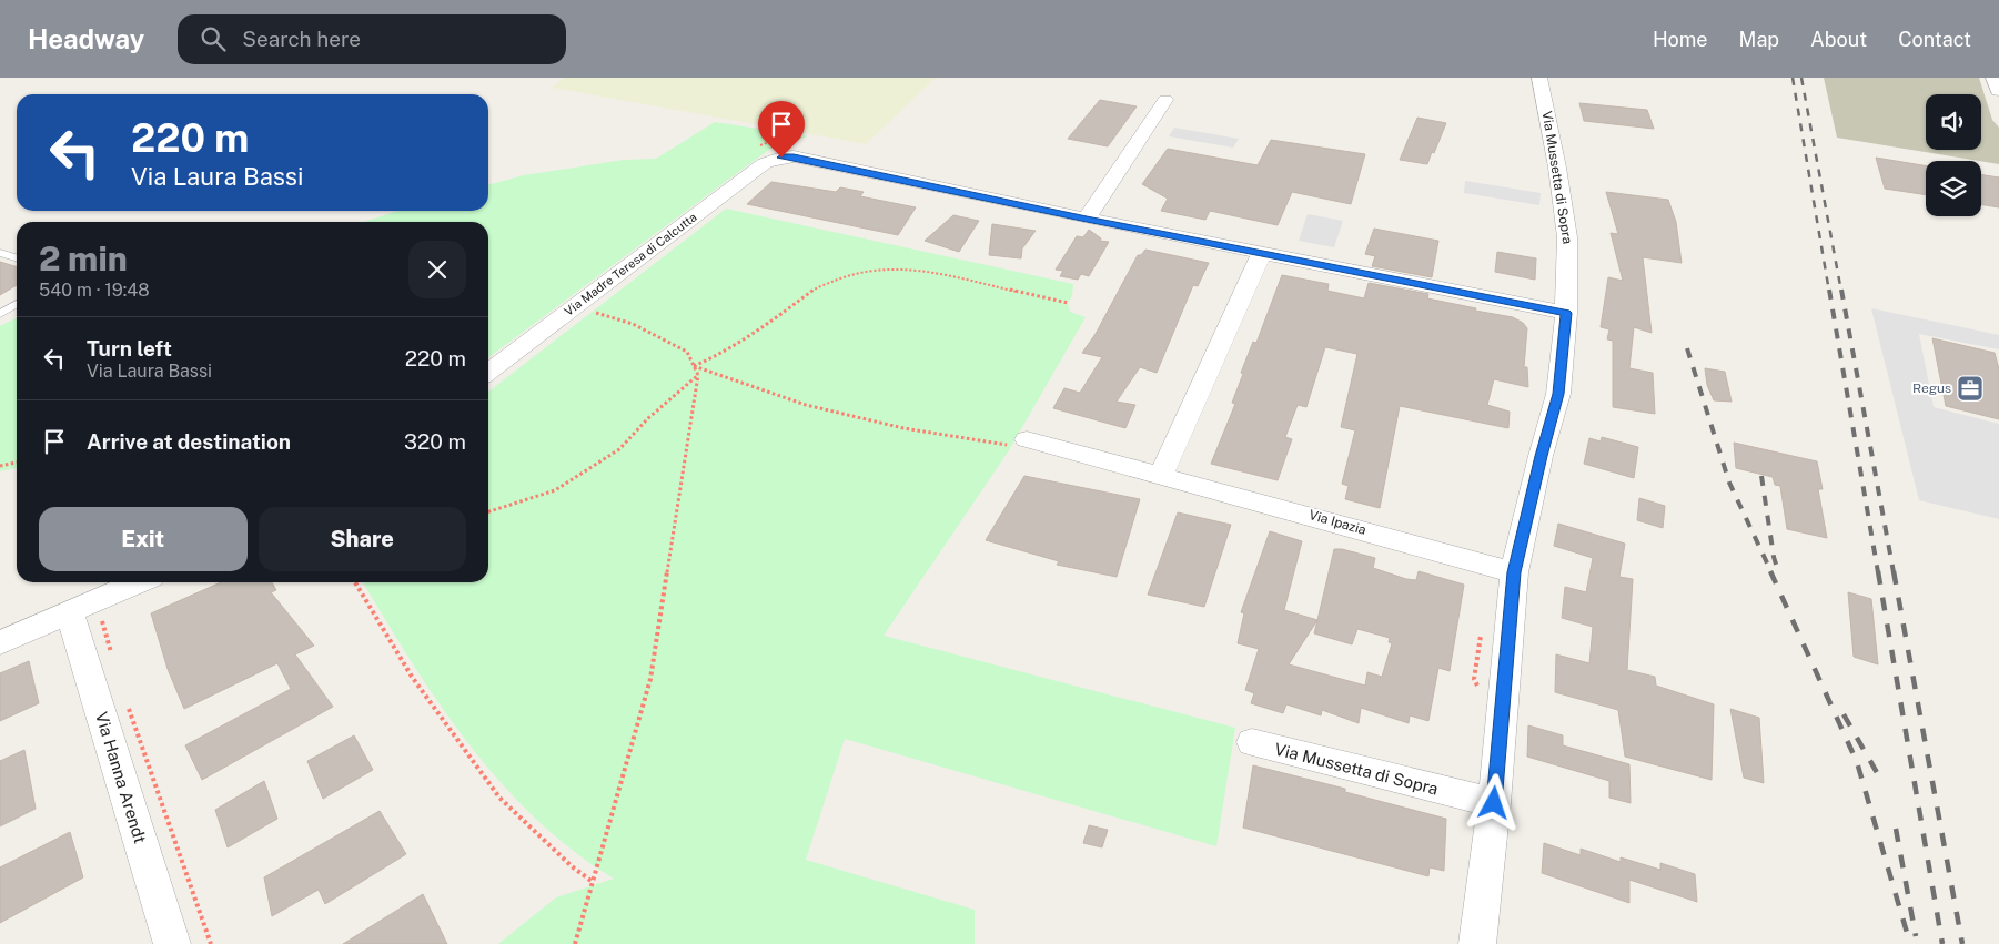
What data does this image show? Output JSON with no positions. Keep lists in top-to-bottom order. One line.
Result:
{"streets":{"street":["Via Mussetta di Sopra","Via Madre Teresa di Calcutta","Via Ipazia","Via Hanna Arendt"]},"crossings":[["Via Mussetta di Sopra","Via Ipazia"]],"places":{"office":["Regus"]},"page":{"header":"Headway","search":"Search here","nav":["Home","Map","About","Contact"],"turn":["220 m","Via Laura Bassi"],"heading":["2 min","540 m · 19:48"],"list":[{"name":"Turn left","note":"Via Laura Bassi","value":"220 m"},{"name":"Arrive at destination","value":"320 m"}],"buttons":["Exit","Share"]}}
